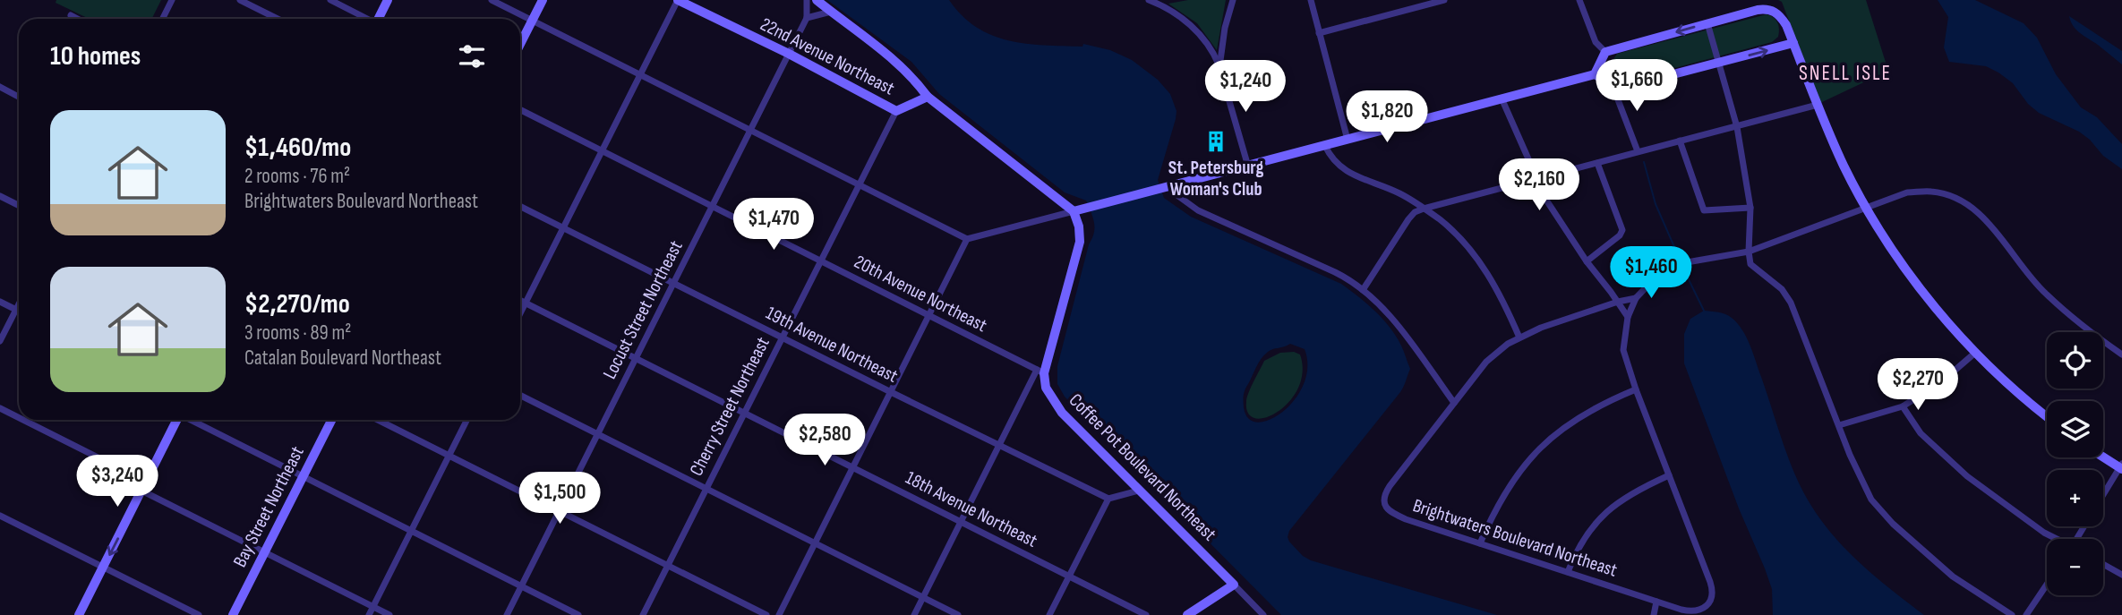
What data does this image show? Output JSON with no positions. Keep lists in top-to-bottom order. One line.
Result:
{"streets":{"street":["22nd Avenue Northeast","20th Avenue Northeast","Locust Street Northeast","19th Avenue Northeast","Cherry Street Northeast","Coffee Pot Boulevard Northeast","Bay Street Northeast","18th Avenue Northeast","Brightwaters Boulevard Northeast"]},"crossings":[["22nd Avenue Northeast","Locust Street Northeast"],["22nd Avenue Northeast","Cherry Street Northeast"],["20th Avenue Northeast","Locust Street Northeast"],["20th Avenue Northeast","Cherry Street Northeast"],["20th Avenue Northeast","Coffee Pot Boulevard Northeast"],["Locust Street Northeast","19th Avenue Northeast"],["Locust Street Northeast","18th Avenue Northeast"],["19th Avenue Northeast","Cherry Street Northeast"],["Cherry Street Northeast","18th Avenue Northeast"]],"districts":["SNELL ISLE"],"places":{"building":["St. Petersburg Woman's Club"]},"page":{"heading":"10 homes","price":["$1,660","$1,240","$1,820","$2,160","$1,470","$1,460","$2,270","$2,580","$3,240","$1,500"],"list":[{"name":"$1,460/mo","note":"2 rooms · 76 m² · Brightwaters Boulevard Northeast"},{"name":"$2,270/mo","note":"3 rooms · 89 m² · Catalan Boulevard Northeast"}],"map_buttons":["+","−"]}}
